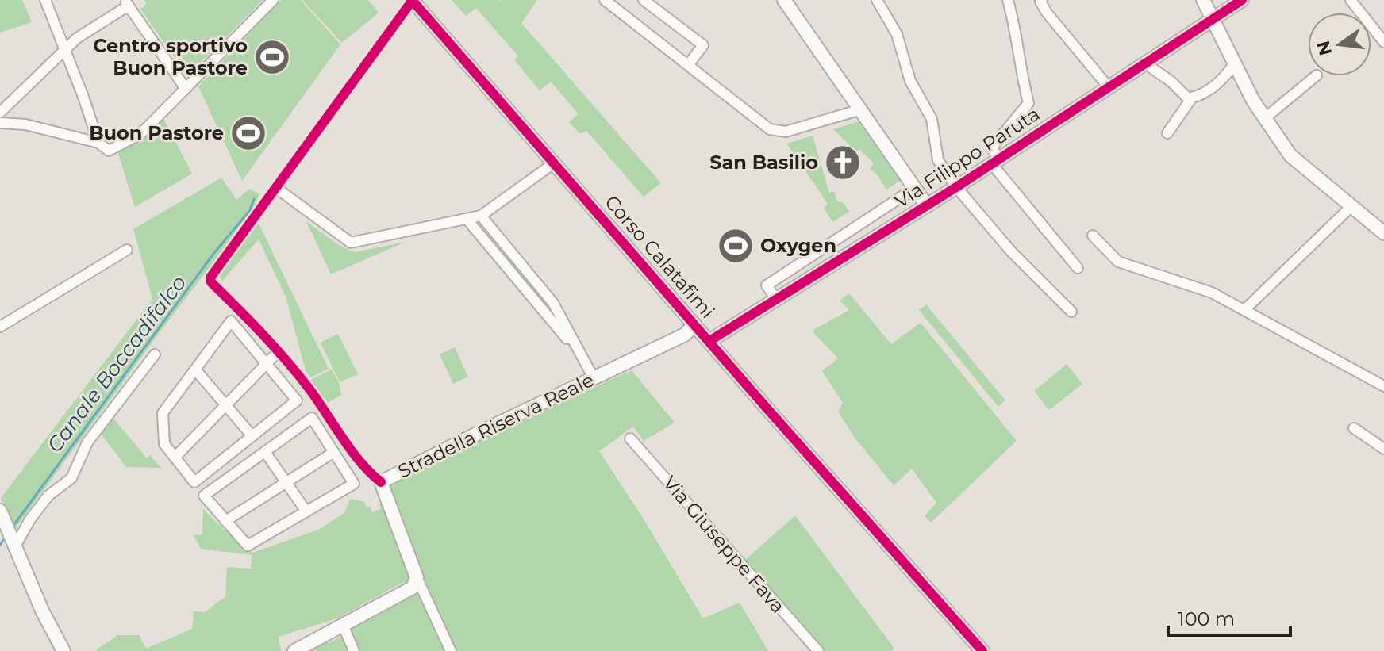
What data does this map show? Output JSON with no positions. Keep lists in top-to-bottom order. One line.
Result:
{"streets":{"street":["Via Filippo Paruta","Corso Calatafimi","Stradella Riserva Reale","Via Giuseppe Fava"]},"crossings":[["Via Filippo Paruta","Corso Calatafimi"],["Corso Calatafimi","Stradella Riserva Reale"]],"water":["Canale Boccadifalco"],"places":{"sports":["Centro sportivo Buon Pastore","Buon Pastore","Oxygen"],"church":["San Basilio"]},"scale_bar":"100 m","north":"left"}
